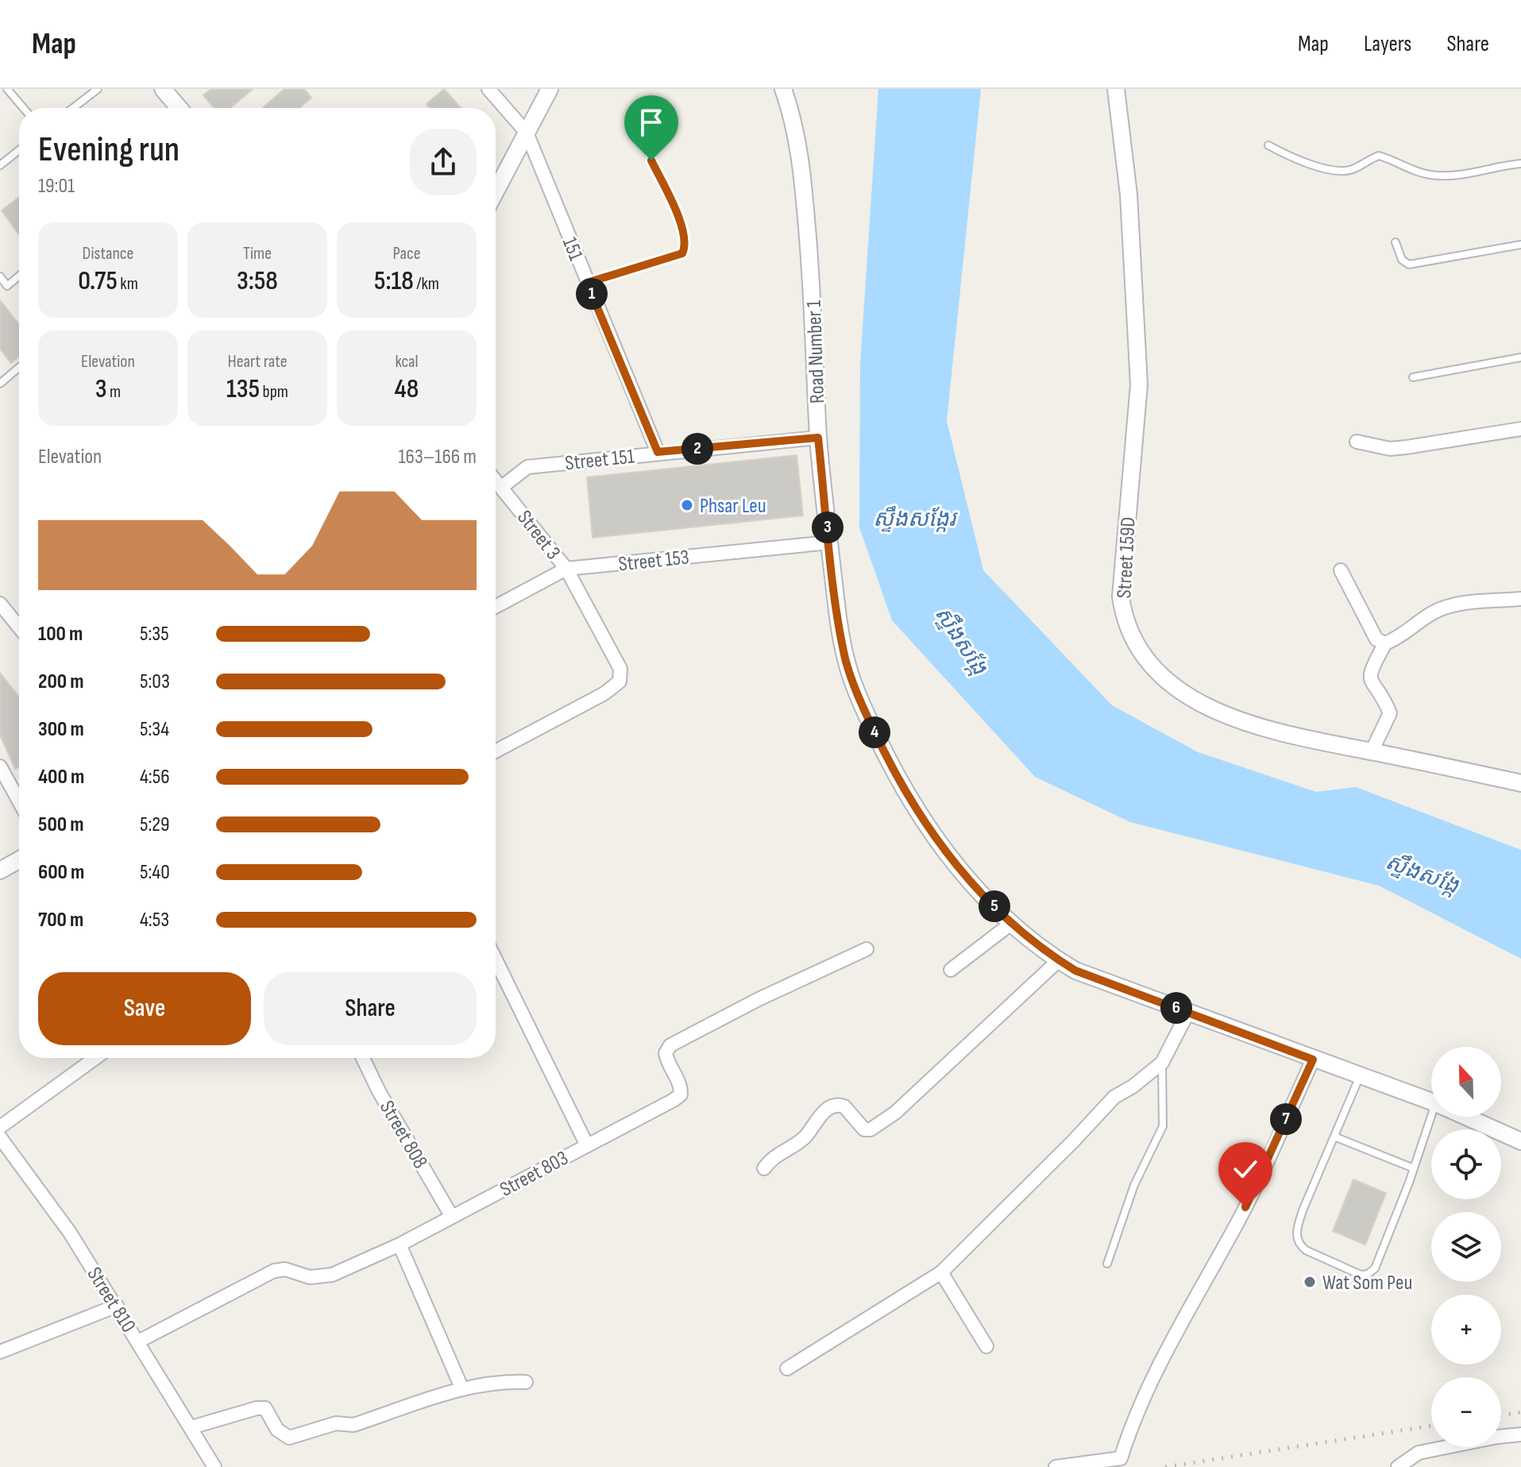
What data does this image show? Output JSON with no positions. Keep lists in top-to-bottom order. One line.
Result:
{"streets":{"street":["151","Road Number 1","Street 151","Street 3","Street 159D","Street 153","Street 808","Street 803","Street 810"]},"crossings":[["151","Street 151"],["Road Number 1","Street 151"],["Road Number 1","Street 153"],["Street 151","Street 3"],["Street 3","Street 153"],["Street 808","Street 803"],["Street 803","Street 810"]],"water":["ស្ទឹងសង្កែរ","ស្ទឹងសង្កែ"],"places":["Phsar Leu","Wat Som Peu"],"north":"top","page":{"header":"Map","nav":["Map","Layers","Share"],"heading":["Evening run","19:01"],"stats":[["Distance","0.75 km"],["Time","3:58"],["Pace","5:18 /km"],["Elevation","3 m"],["Heart rate","135 bpm"],["kcal","48"]],"pins":["1","2","3","4","5","6","7"],"chart":["Elevation","163–166 m"],"list":[{"name":"100 m","note":"5:35"},{"name":"200 m","note":"5:03"},{"name":"300 m","note":"5:34"},{"name":"400 m","note":"4:56"},{"name":"500 m","note":"5:29"},{"name":"600 m","note":"5:40"},{"name":"700 m","note":"4:53"}],"buttons":["Save","Share"],"map_buttons":["+","−"]}}
